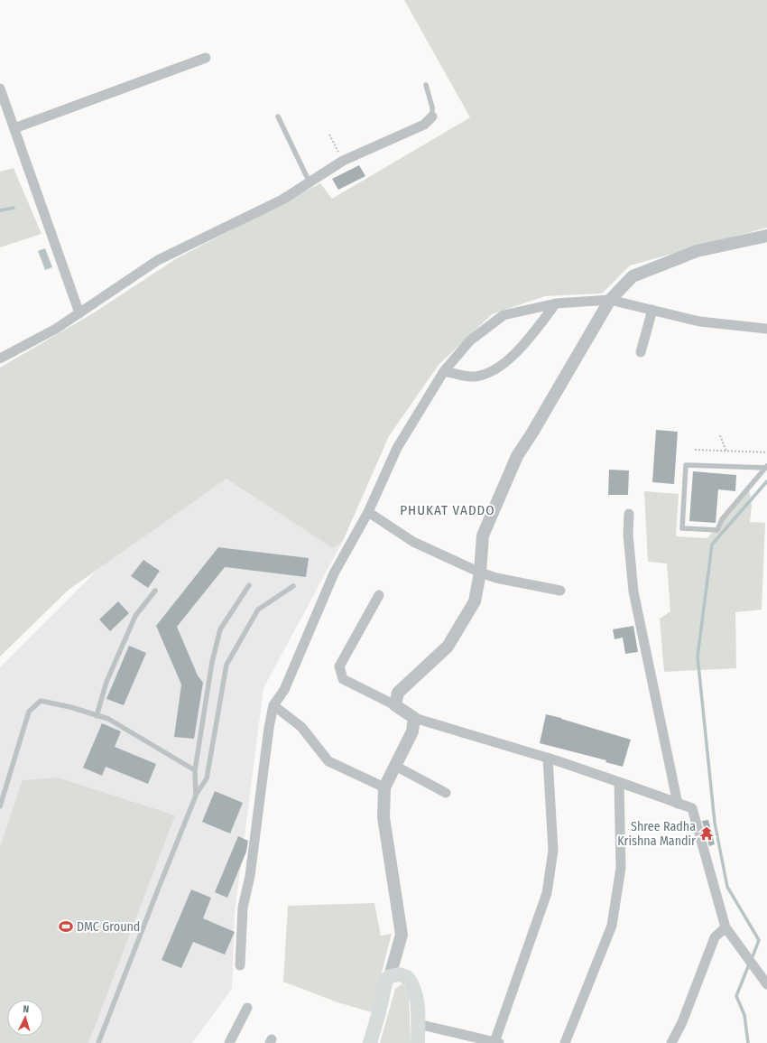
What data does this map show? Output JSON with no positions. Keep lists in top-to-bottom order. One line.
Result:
{"districts":["PHUKAT VADDO"],"places":{"temple":["Shree Radha Krishna Mandir"],"sports":["DMC Ground"]},"north":"top"}
